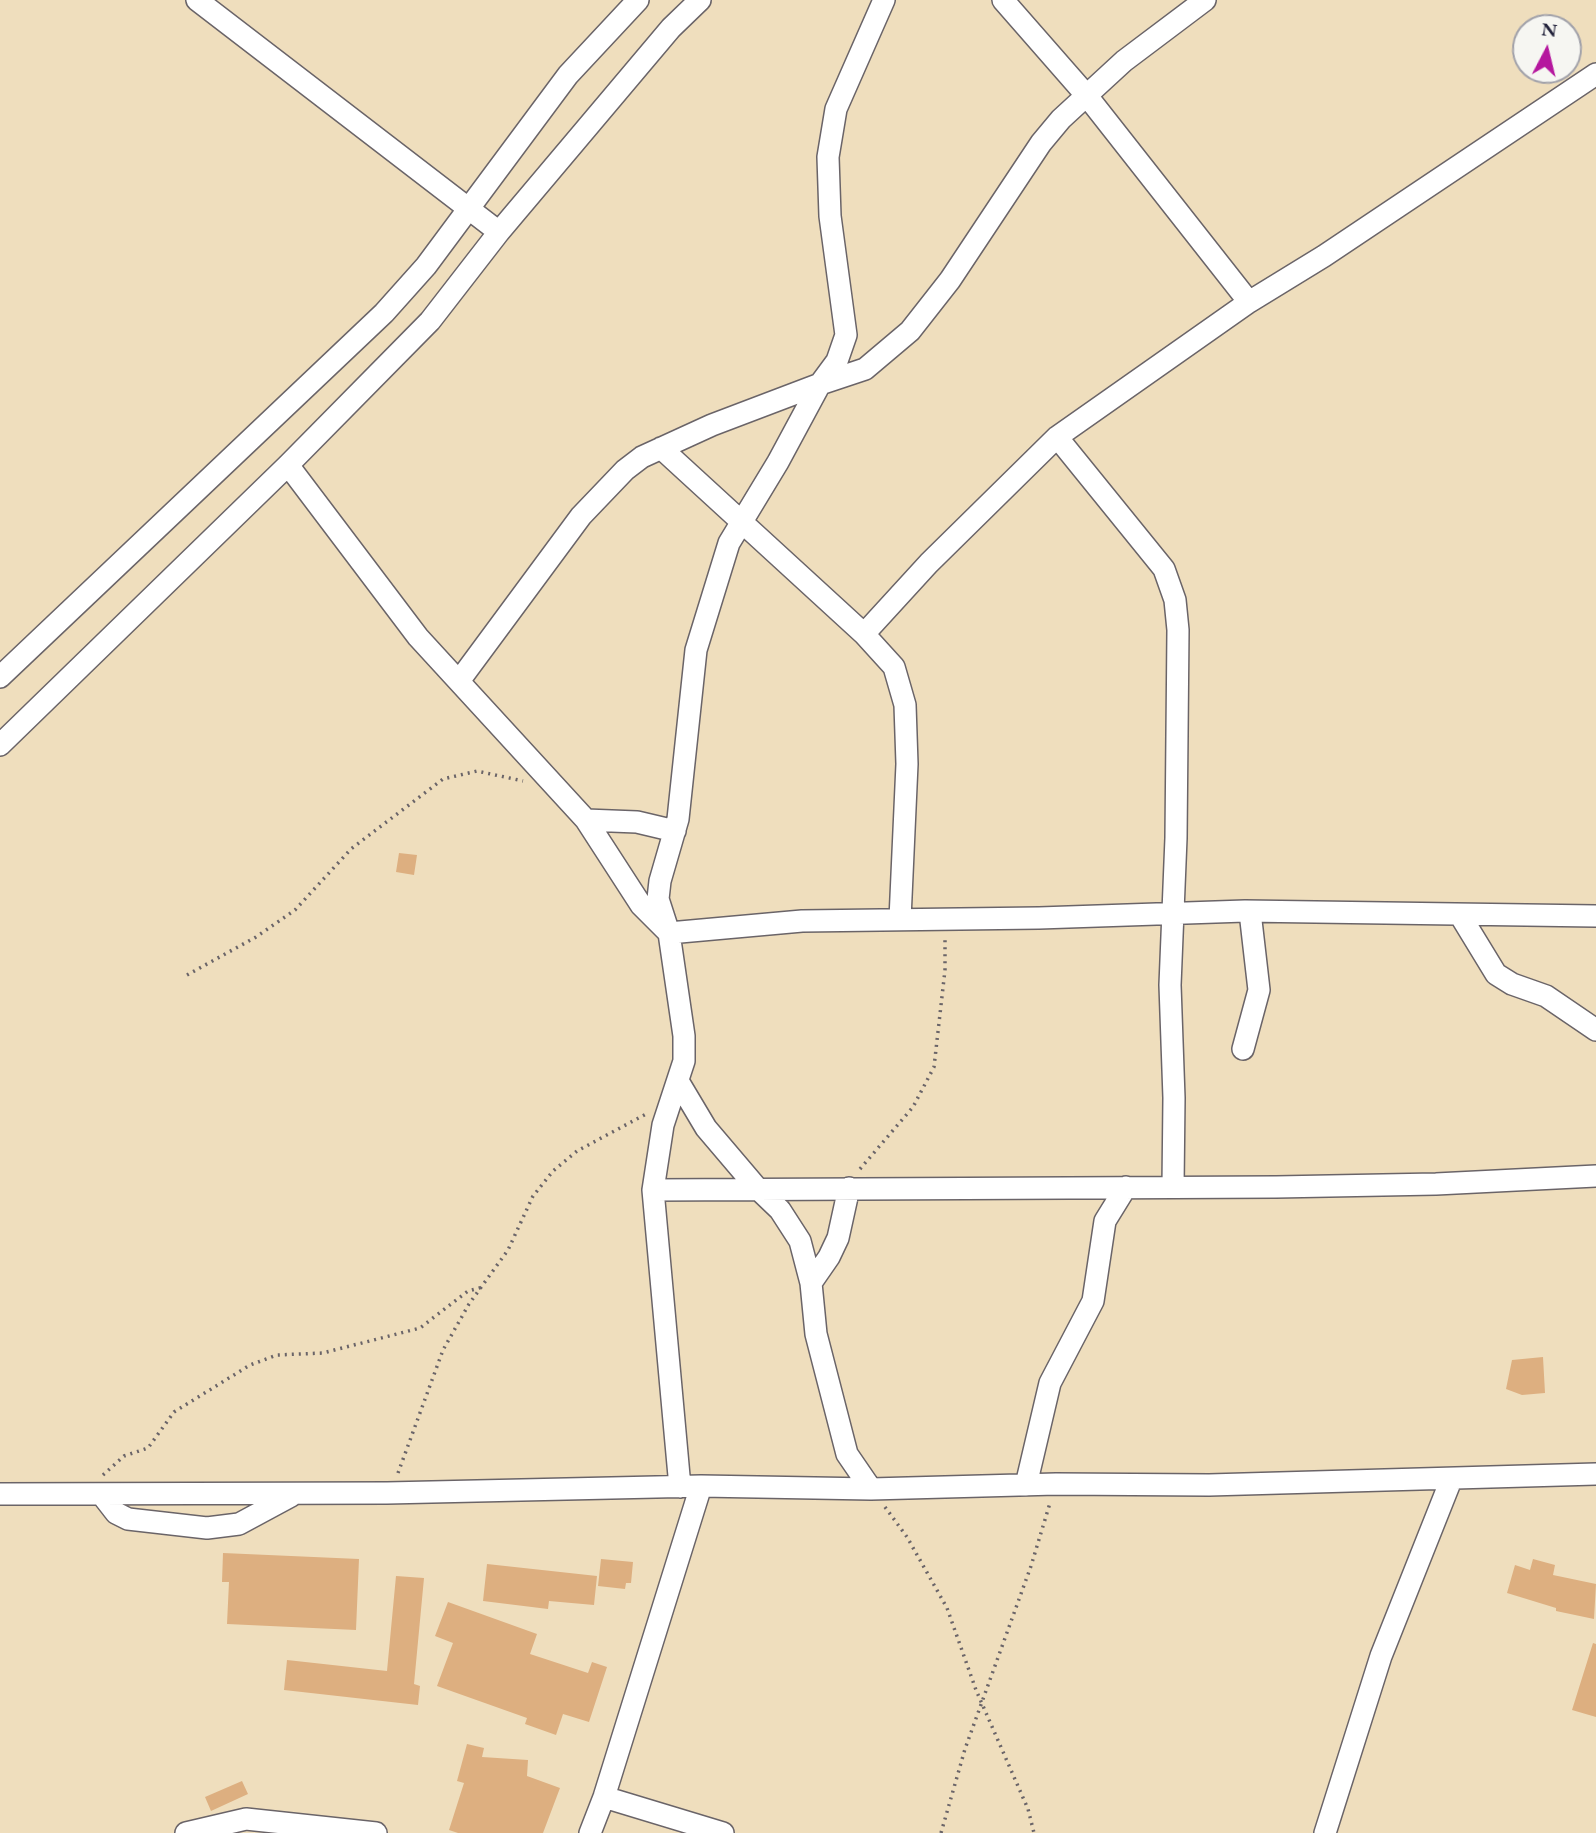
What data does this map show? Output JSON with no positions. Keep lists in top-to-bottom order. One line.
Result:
{"north":"top"}
